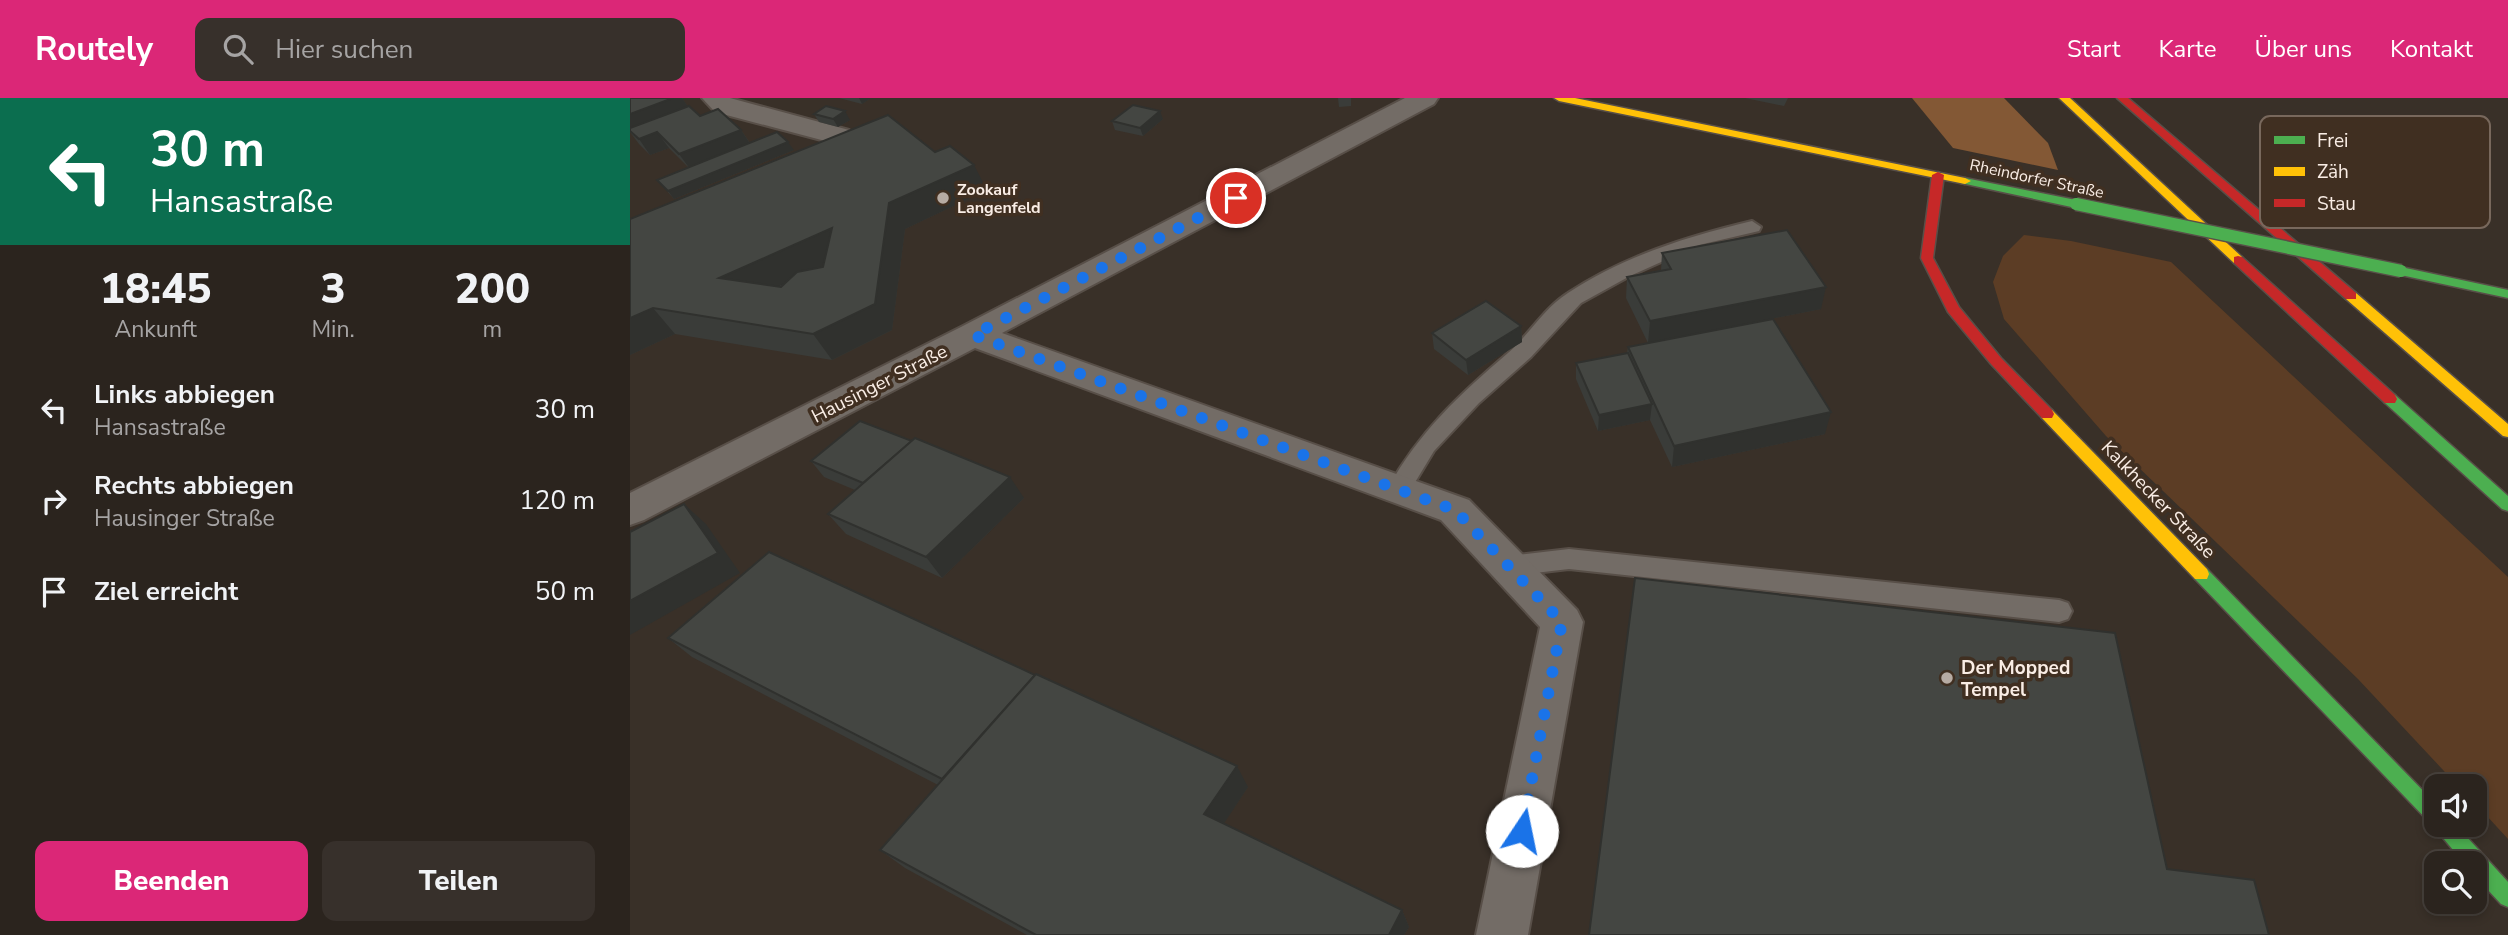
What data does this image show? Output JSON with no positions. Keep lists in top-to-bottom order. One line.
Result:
{"streets":{"main road":["Rheindorfer Straße","Kalkhecker Straße"],"street":["Hausinger Straße"]},"crossings":[["Rheindorfer Straße","Kalkhecker Straße"]],"places":["Zookauf Langenfeld","Der Mopped Tempel"],"legend":["Frei","Zäh","Stau"],"page":{"header":"Routely","search":"Hier suchen","nav":["Start","Karte","Über uns","Kontakt"],"turn":["30 m","Hansastraße"],"eta":["18:45","Ankunft","3","Min.","200","m"],"list":[{"name":"Links abbiegen","note":"Hansastraße","value":"30 m"},{"name":"Rechts abbiegen","note":"Hausinger Straße","value":"120 m"},{"name":"Ziel erreicht","value":"50 m"}],"buttons":["Beenden","Teilen"]}}
